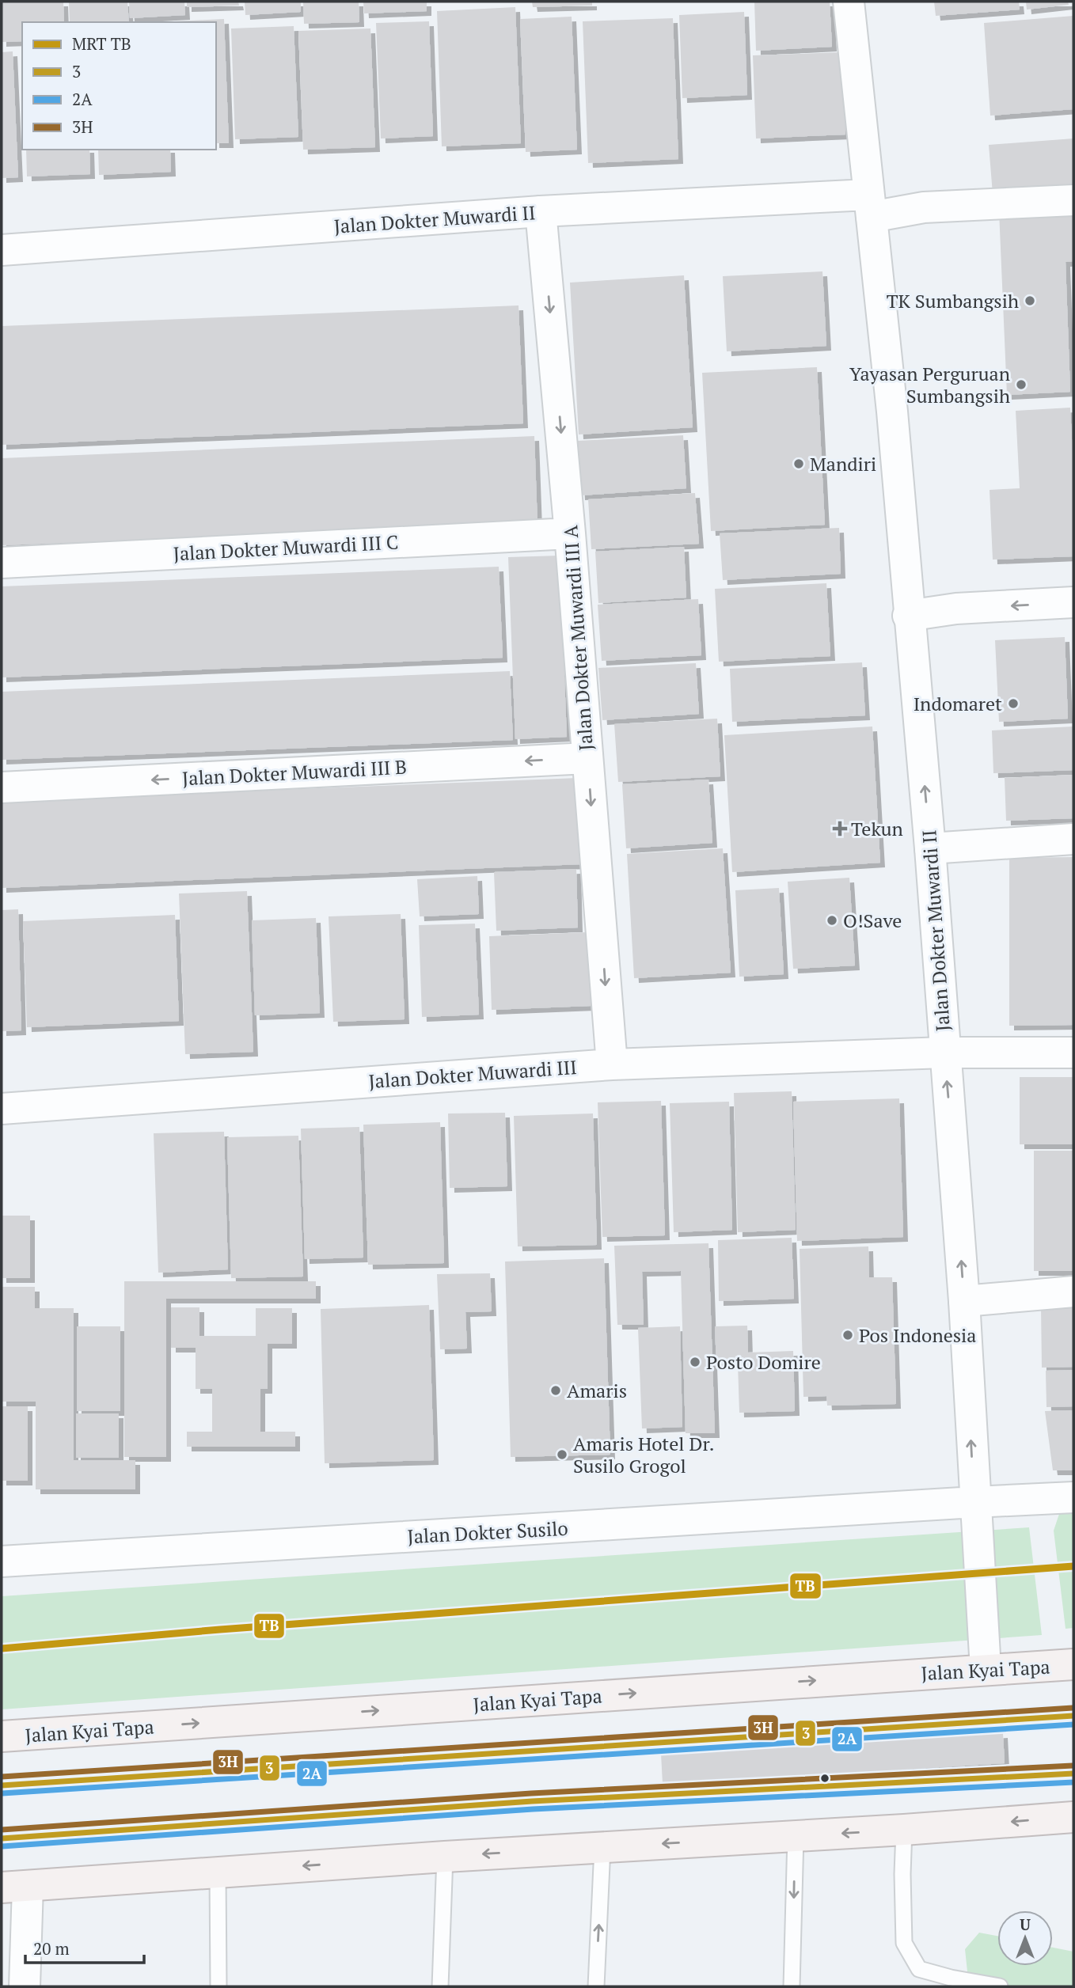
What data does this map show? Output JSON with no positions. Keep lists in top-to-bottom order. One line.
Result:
{"streets":{"main road":["Jalan Kyai Tapa"],"street":["Jalan Dokter Muwardi II","Jalan Dokter Muwardi III C","Jalan Dokter Muwardi III A","Jalan Dokter Muwardi III B","Jalan Dokter Muwardi III","Jalan Dokter Susilo"]},"crossings":[["Jalan Dokter Muwardi II","Jalan Dokter Muwardi III A"],["Jalan Dokter Muwardi II","Jalan Dokter Muwardi III"],["Jalan Dokter Muwardi II","Jalan Dokter Susilo"],["Jalan Dokter Muwardi II","Jalan Kyai Tapa"],["Jalan Dokter Muwardi III C","Jalan Dokter Muwardi III A"],["Jalan Dokter Muwardi III A","Jalan Dokter Muwardi III B"],["Jalan Dokter Muwardi III A","Jalan Dokter Muwardi III"]],"one_way":["Jalan Dokter Muwardi III A","Jalan Dokter Muwardi III B"],"places":{"other":["TK Sumbangsih","Yayasan Perguruan Sumbangsih","Mandiri","Indomaret","O!Save","Pos Indonesia","Posto Domire","Amaris","Amaris Hotel Dr. Susilo Grogol"],"health":["Tekun"]},"lines":["metro line TB","transit line 3H","transit line 3","transit line 2A"],"legend":["MRT TB","3","2A","3H"],"scale_bar":"20 m","north":"top"}
